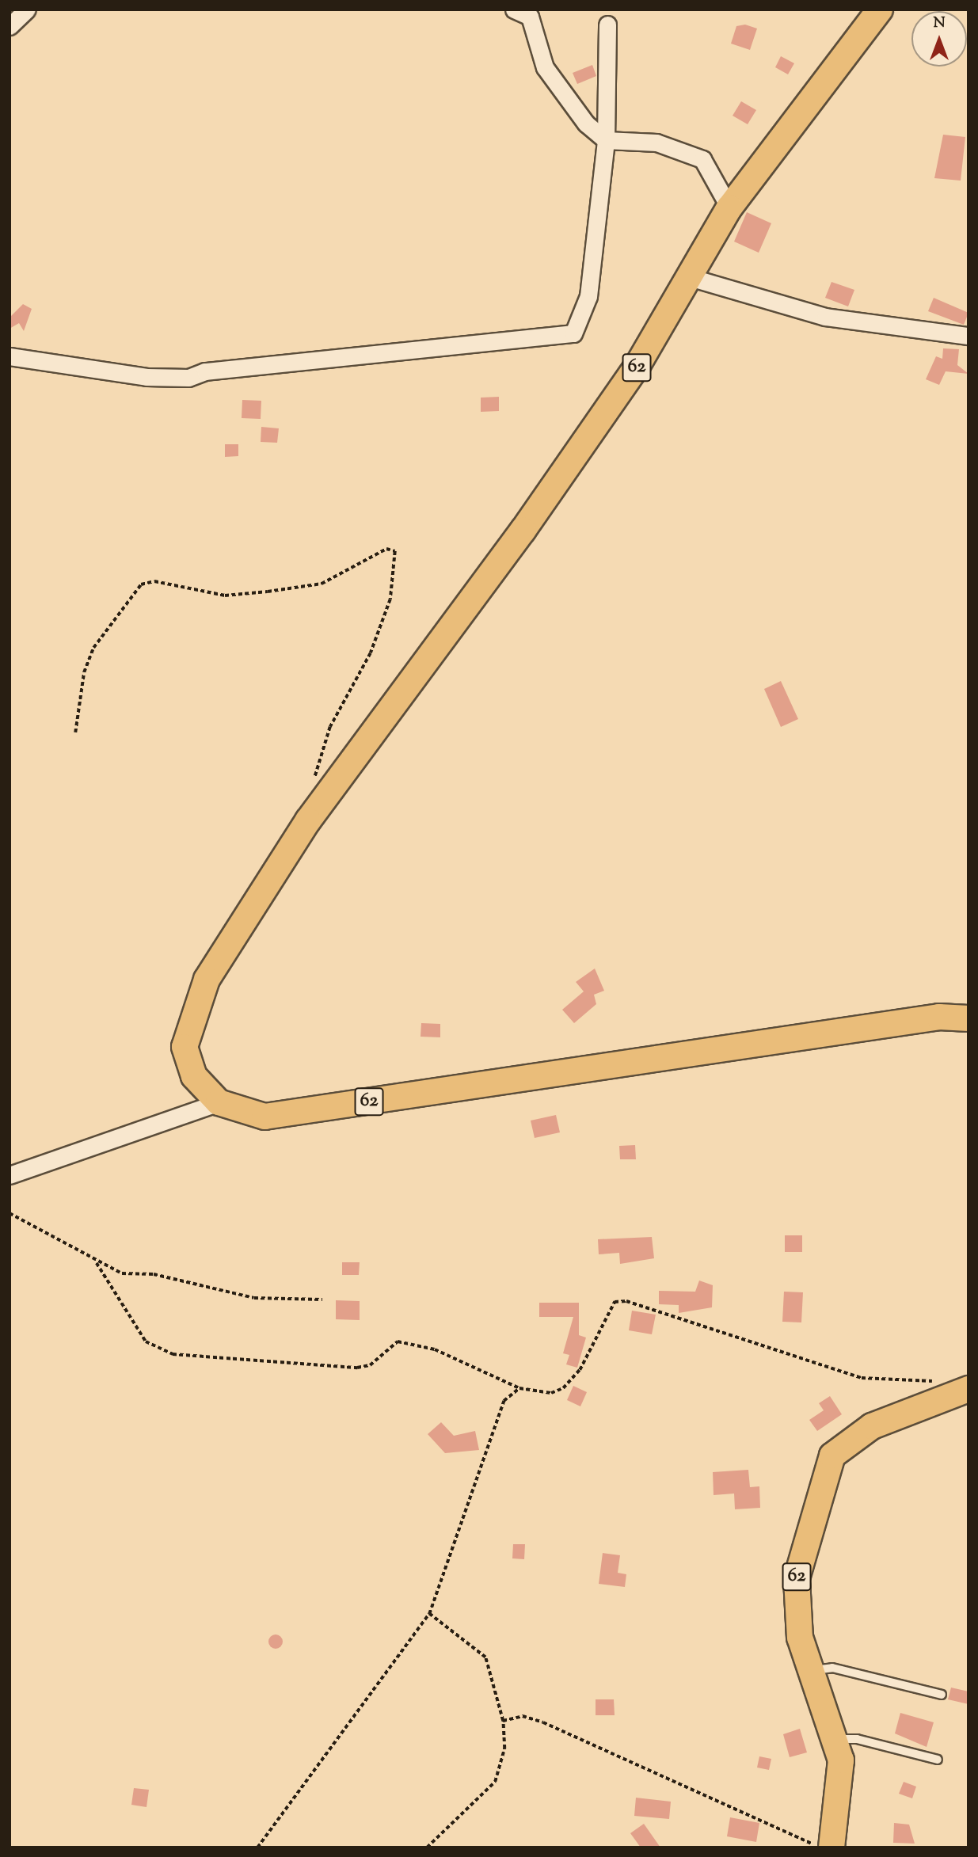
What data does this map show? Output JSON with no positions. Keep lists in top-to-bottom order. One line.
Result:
{"streets":{"main road":["62"]},"north":"top"}
